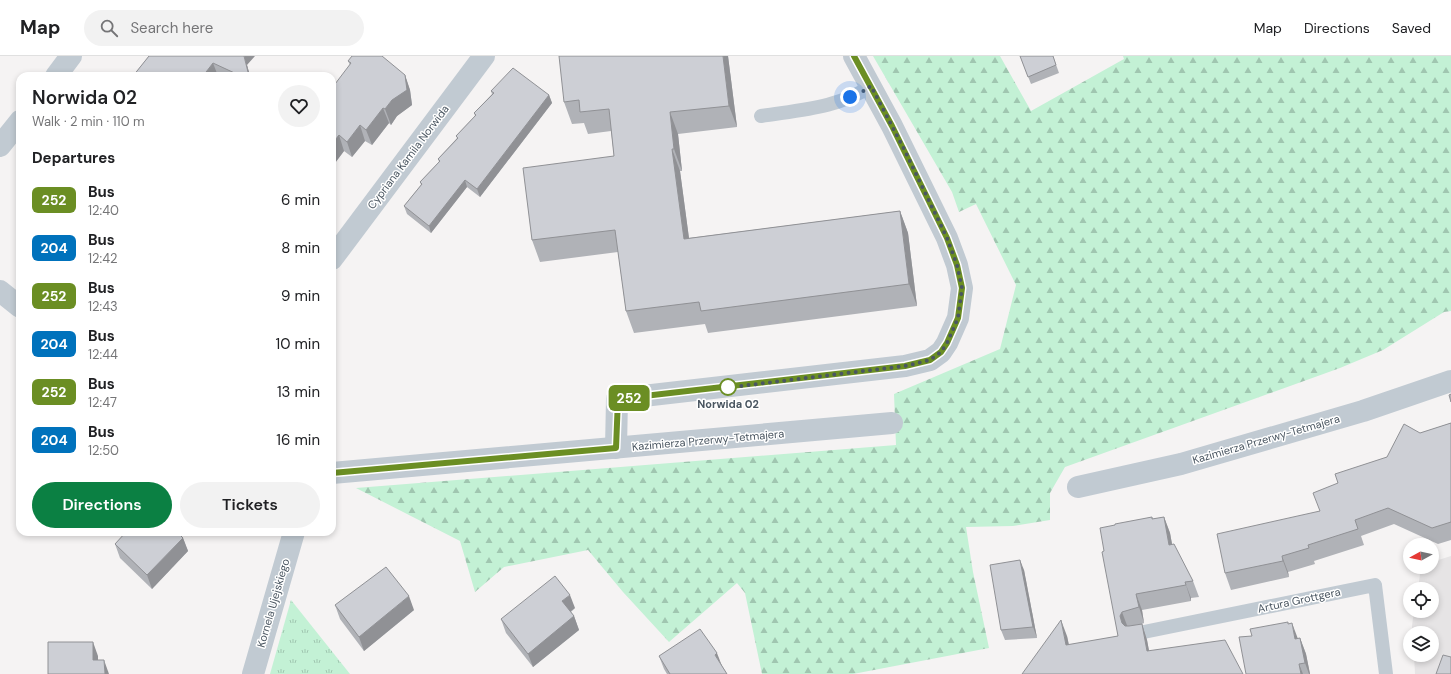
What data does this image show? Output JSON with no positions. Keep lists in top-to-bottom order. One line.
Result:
{"streets":{"street":["Cypriana Kamila Norwida","Kazimierza Przerwy-Tetmajera","Kornela Ujejskiego"],"lane":["Artura Grottgera"]},"places":["Norwida 02"],"lines":["bus line 252"],"north":"left","page":{"header":"Map","search":"Search here","nav":["Map","Directions","Saved"],"on_map":"252","heading":[["Norwida 02","Walk · 2 min · 110 m"],"Departures"],"list":[{"mark":"252","name":"Bus","note":"12:40","value":"6 min"},{"mark":"204","name":"Bus","note":"12:42","value":"8 min"},{"mark":"252","name":"Bus","note":"12:43","value":"9 min"},{"mark":"204","name":"Bus","note":"12:44","value":"10 min"},{"mark":"252","name":"Bus","note":"12:47","value":"13 min"},{"mark":"204","name":"Bus","note":"12:50","value":"16 min"}],"buttons":["Directions","Tickets"]}}
